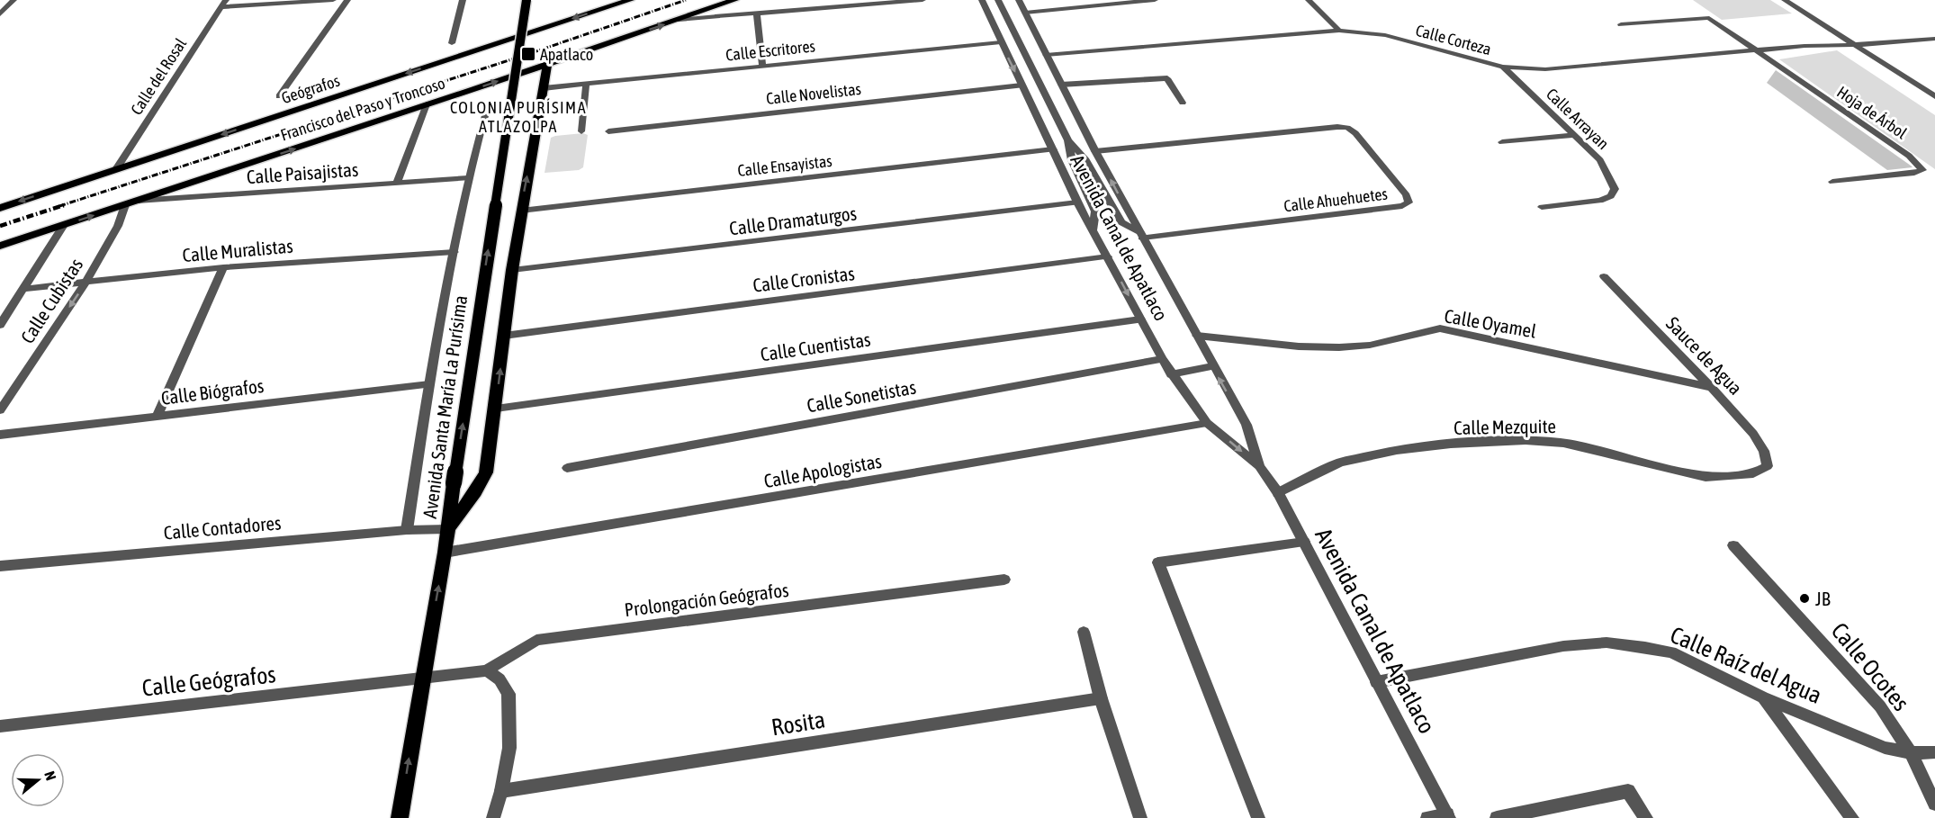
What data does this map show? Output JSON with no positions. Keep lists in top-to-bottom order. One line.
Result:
{"streets":{"main road":["Geógrafos","Francisco del Paso y Troncoso","Avenida Santa María La Purísima"],"street":["Calle Corteza","Calle Escritores","Calle del Rosal","Calle Novelistas","Hoja de Árbol","Calle Arrayan","Calle Ensayistas","Calle Paisajistas","Calle Ahuehuetes","Calle Dramaturgos","Avenida Canal de Apatlaco","Calle Muralistas","Calle Cronistas","Calle Cubistas","Calle Oyamel","Calle Cuentistas","Sauce de Agua","Calle Biógrafos","Calle Sonetistas","Calle Mezquite","Calle Apologistas","Calle Contadores","Prolongación Geógrafos","Calle Raíz del Agua","Calle Ocotes","Calle Geógrafos","Rosita"]},"crossings":[["Calle Corteza","Hoja de Árbol"],["Calle Corteza","Calle Arrayan"],["Calle Corteza","Avenida Canal de Apatlaco"],["Calle Escritores","Avenida Canal de Apatlaco"],["Calle del Rosal","Geógrafos"],["Calle Novelistas","Avenida Canal de Apatlaco"],["Francisco del Paso y Troncoso","Calle Paisajistas"],["Francisco del Paso y Troncoso","Calle Cubistas"],["Calle Ensayistas","Avenida Canal de Apatlaco"],["Calle Ahuehuetes","Avenida Canal de Apatlaco"],["Calle Dramaturgos","Avenida Canal de Apatlaco"],["Avenida Canal de Apatlaco","Calle Cronistas"],["Avenida Canal de Apatlaco","Calle Oyamel"],["Avenida Canal de Apatlaco","Calle Cuentistas"],["Avenida Canal de Apatlaco","Calle Sonetistas"],["Avenida Canal de Apatlaco","Calle Mezquite"],["Avenida Canal de Apatlaco","Calle Apologistas"],["Avenida Canal de Apatlaco","Calle Raíz del Agua"],["Calle Muralistas","Calle Cubistas"],["Calle Oyamel","Sauce de Agua"],["Sauce de Agua","Calle Mezquite"],["Avenida Santa María La Purísima","Calle Apologistas"],["Avenida Santa María La Purísima","Calle Contadores"],["Avenida Santa María La Purísima","Prolongación Geógrafos"],["Avenida Santa María La Purísima","Calle Geógrafos"],["Prolongación Geógrafos","Calle Geógrafos"],["Calle Raíz del Agua","Calle Ocotes"]],"one_way":["Geógrafos","Francisco del Paso y Troncoso"],"districts":["COLONIA PURÍSIMA ATLAZOLPA"],"places":{"transit":["Apatlaco"],"other":["JB"]},"north":"right"}
